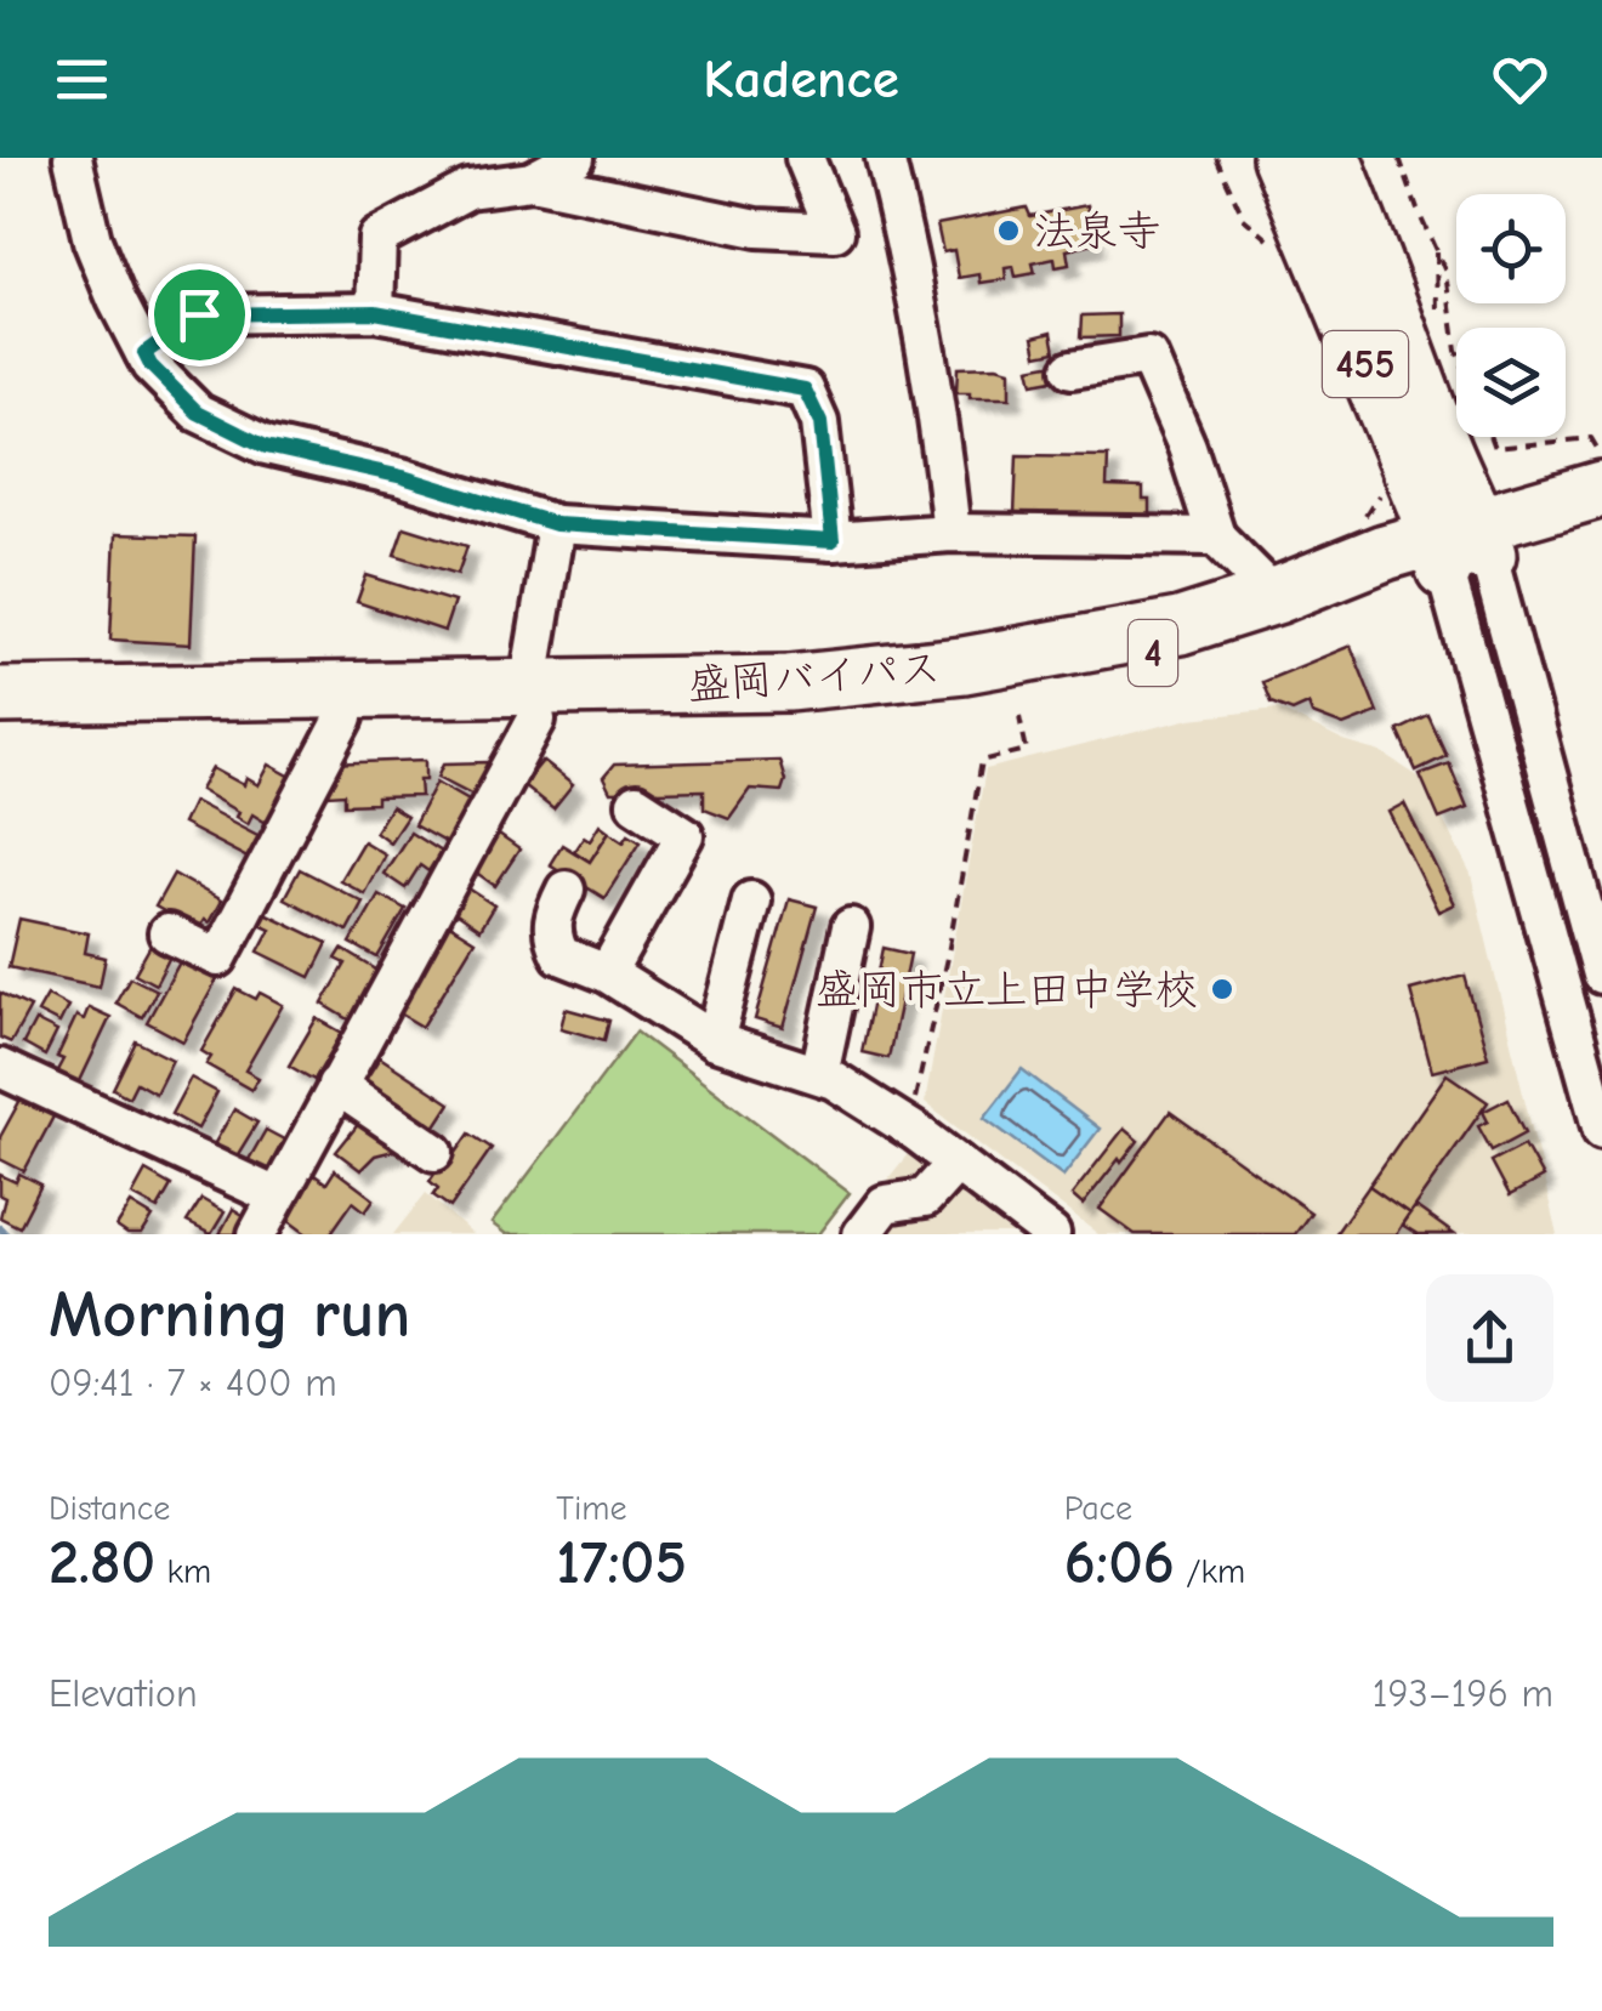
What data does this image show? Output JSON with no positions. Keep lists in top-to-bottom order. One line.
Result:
{"streets":{"highway":["455","4","盛岡バイパス"]},"crossings":[["455","盛岡バイパス"]],"places":["法泉寺","盛岡市立上田中学校"],"page":{"header":"Kadence","heading":["Morning run","09:41 · 7 × 400 m"],"stats":[["Distance","2.80 km"],["Time","17:05"],["Pace","6:06 /km"]],"chart":["Elevation","193–196 m"]}}
